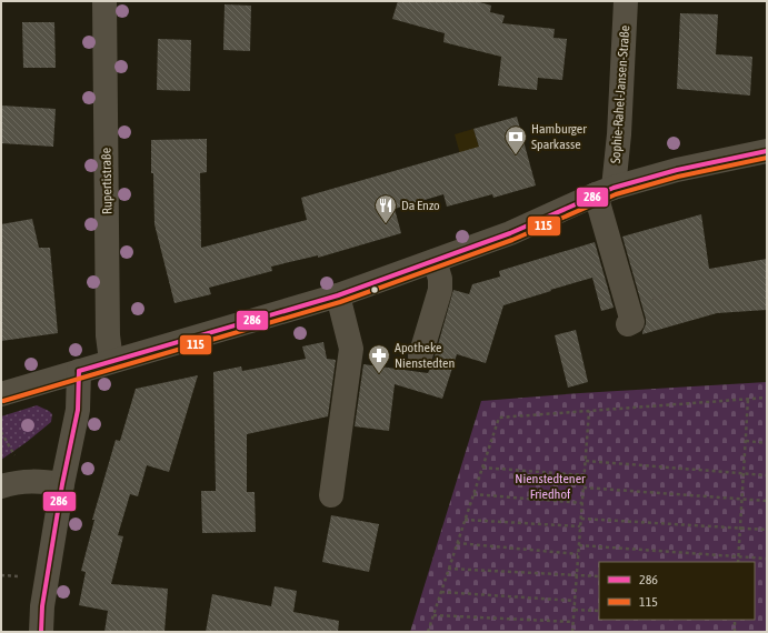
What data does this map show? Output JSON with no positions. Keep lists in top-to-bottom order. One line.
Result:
{"streets":{"street":["Sophie-Rahel-Jansen-Straße","Rupertistraße"]},"parks":["Nienstedtener Friedhof"],"places":{"bank":["Hamburger Sparkasse"],"restaurant":["Da Enzo"],"pharmacy":["Apotheke Nienstedten"]},"lines":["transit line 286","transit line 115"],"legend":["286","115"]}
